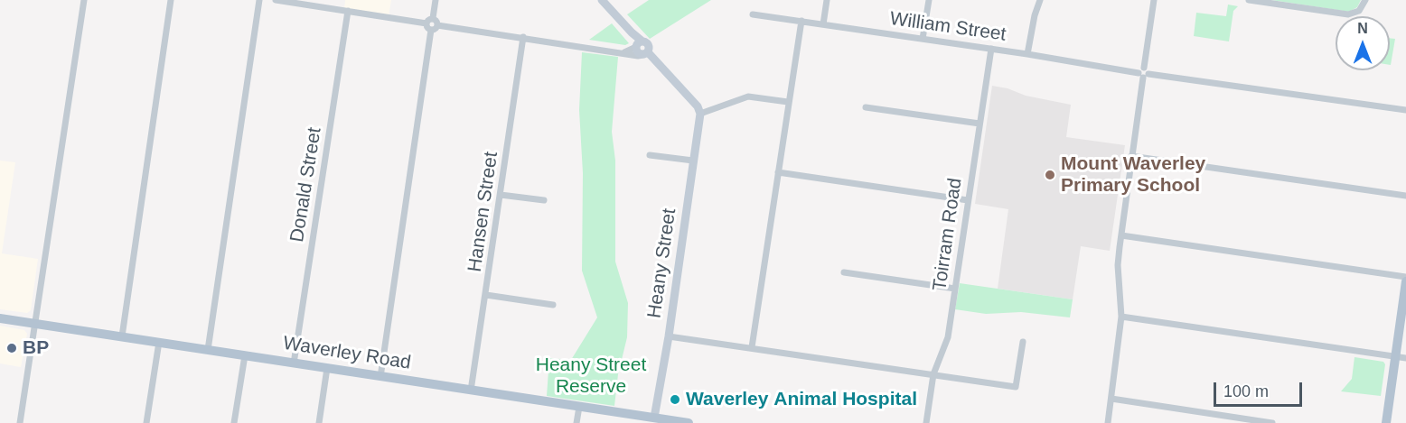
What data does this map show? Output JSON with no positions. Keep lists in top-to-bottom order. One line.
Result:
{"streets":{"main road":["Waverley Road"],"street":["William Street","Donald Street","Hansen Street","Toirram Road","Heany Street"]},"crossings":[["William Street","Toirram Road"],["Donald Street","Waverley Road"],["Hansen Street","Waverley Road"],["Heany Street","Waverley Road"]],"parks":["Heany Street Reserve"],"places":["Mount Waverley Primary School","BP","Waverley Animal Hospital"],"scale_bar":"100 m","north":"top"}
